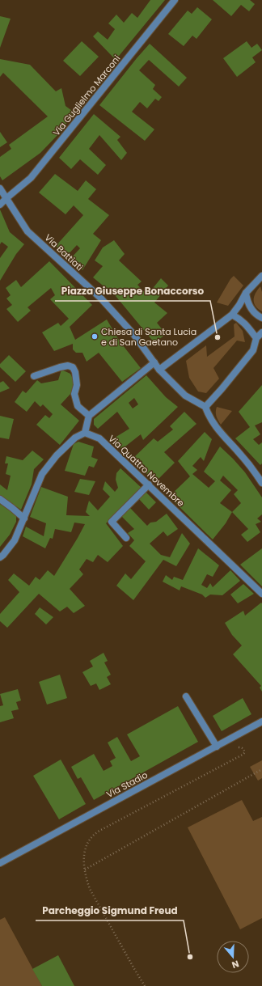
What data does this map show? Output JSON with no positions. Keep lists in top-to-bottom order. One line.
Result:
{"streets":{"street":["Via Guglielmo Marconi","Via Battiati","Via Quattro Novembre","Via Stadio"]},"crossings":[["Via Guglielmo Marconi","Via Battiati"]],"places":["Chiesa di Santa Lucia e di San Gaetano","Piazza Giuseppe Bonaccorso","Parcheggio Sigmund Freud"],"north":"bottom"}
